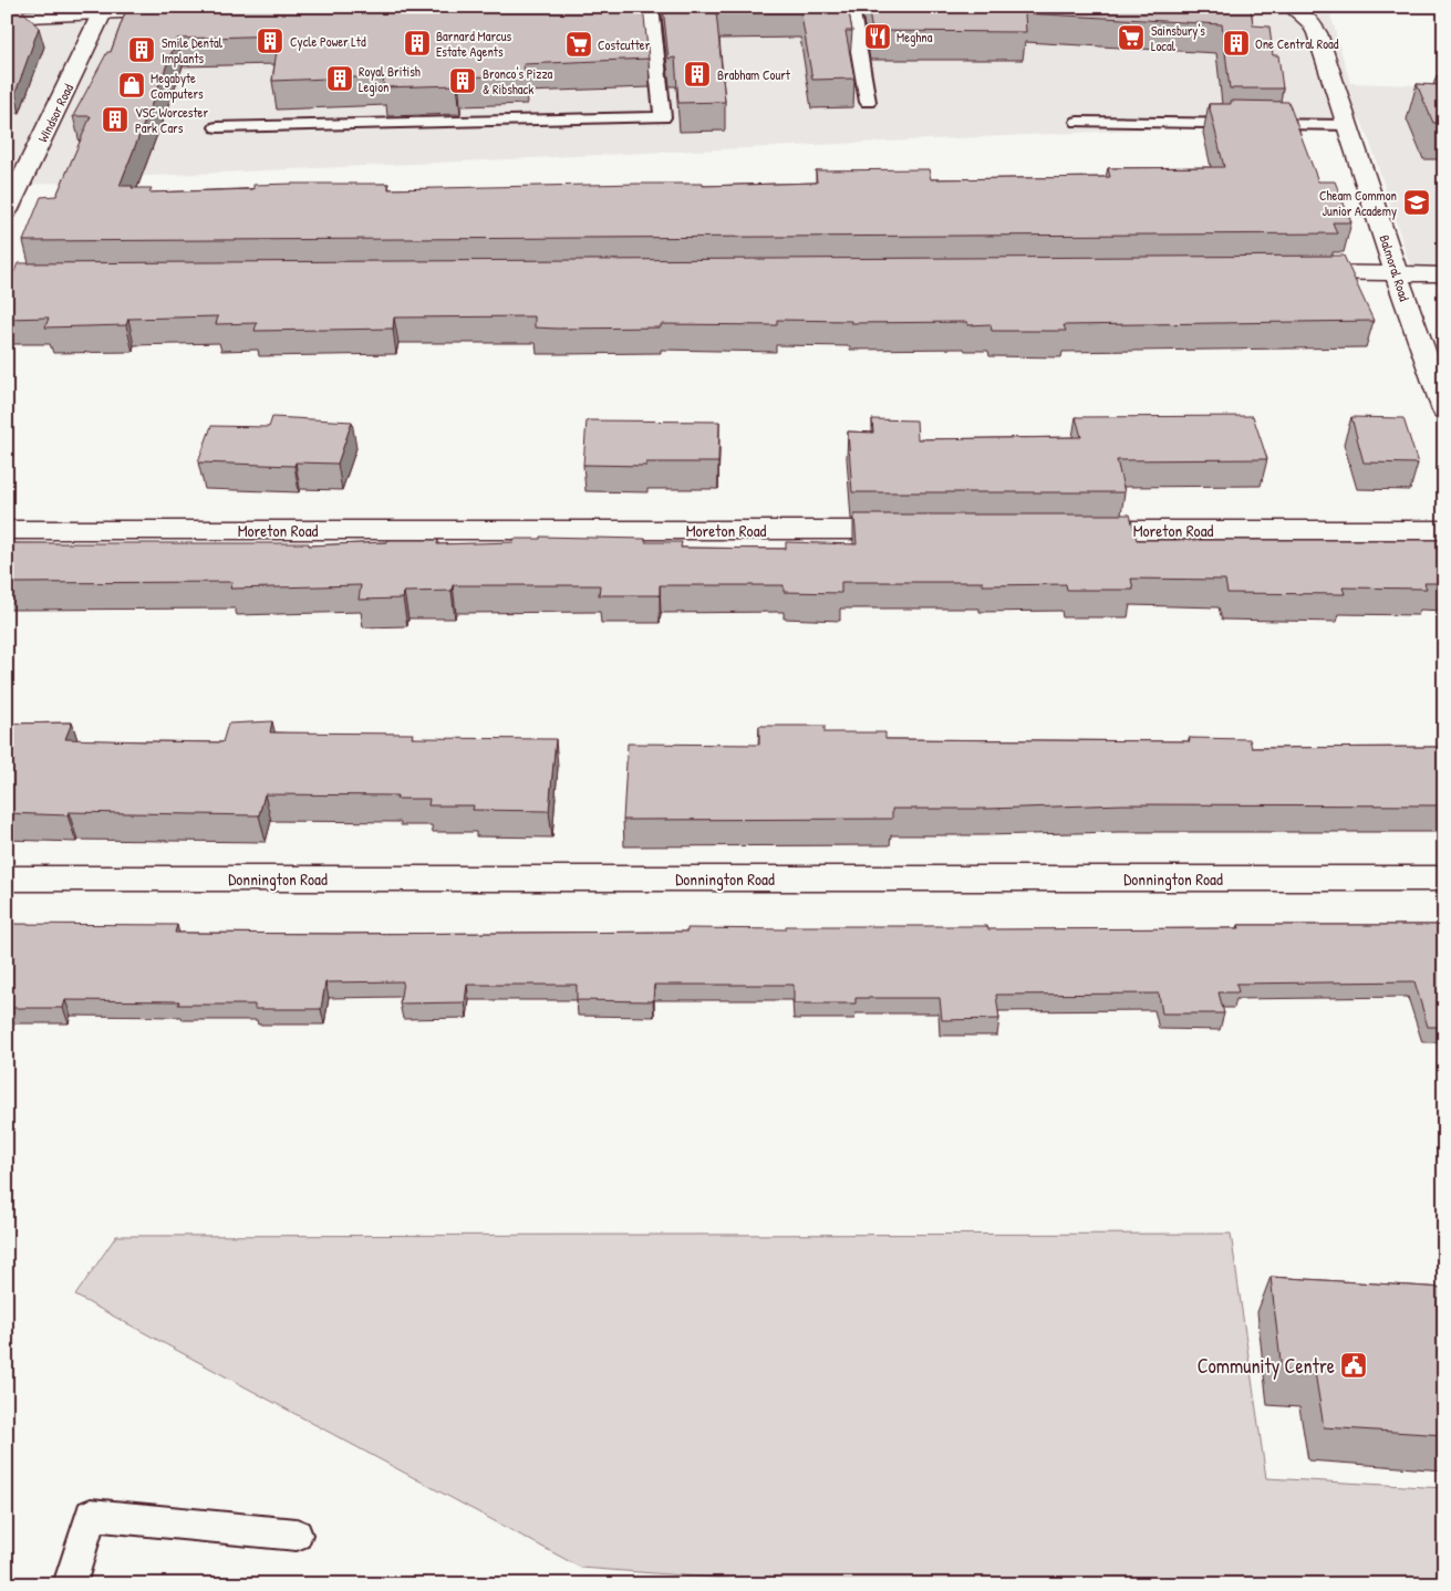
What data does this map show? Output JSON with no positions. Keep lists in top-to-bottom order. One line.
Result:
{"streets":{"street":["Windsor Road","Balmoral Road","Moreton Road","Donnington Road"]},"places":{"restaurant":["Meghna"],"supermarket":["Sainsbury's Local","Costcutter"],"building":["Cycle Power Ltd","Barnard Marcus Estate Agents","One Central Road","Smile Dental Implants","Brabham Court","Royal British Legion","Bronco's Pizza & Ribshack","VSC Worcester Park Cars"],"shop":["Megabyte Computers"],"school or university":["Cheam Common Junior Academy"],"public building":["Community Centre"]}}
